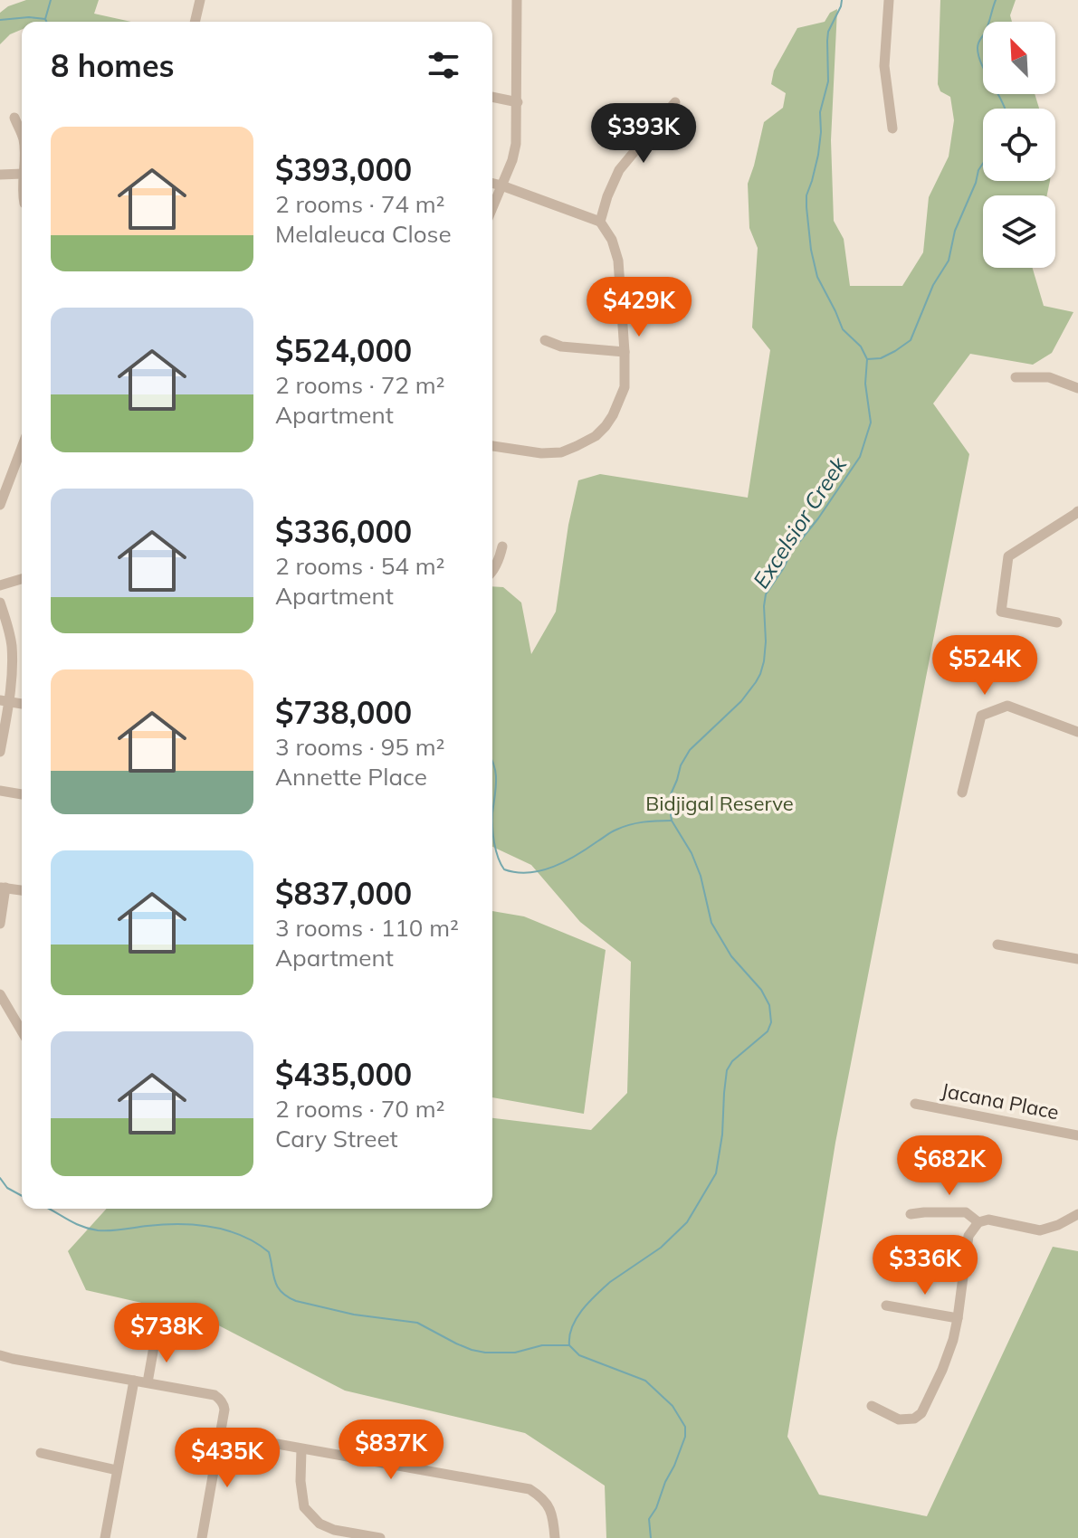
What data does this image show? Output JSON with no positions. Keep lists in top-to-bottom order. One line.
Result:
{"streets":{"street":["Jacana Place"]},"water":["Excelsior Creek"],"parks":["Bidjigal Reserve"],"north":"top left","page":{"heading":"8 homes","price":["$393K","$429K","$524K","$682K","$336K","$738K","$837K","$435K"],"list":[{"name":"$393,000","note":"2 rooms · 74 m² · Melaleuca Close"},{"name":"$524,000","note":"2 rooms · 72 m² · Apartment"},{"name":"$336,000","note":"2 rooms · 54 m² · Apartment"},{"name":"$738,000","note":"3 rooms · 95 m² · Annette Place"},{"name":"$837,000","note":"3 rooms · 110 m² · Apartment"},{"name":"$435,000","note":"2 rooms · 70 m² · Cary Street"}]}}
